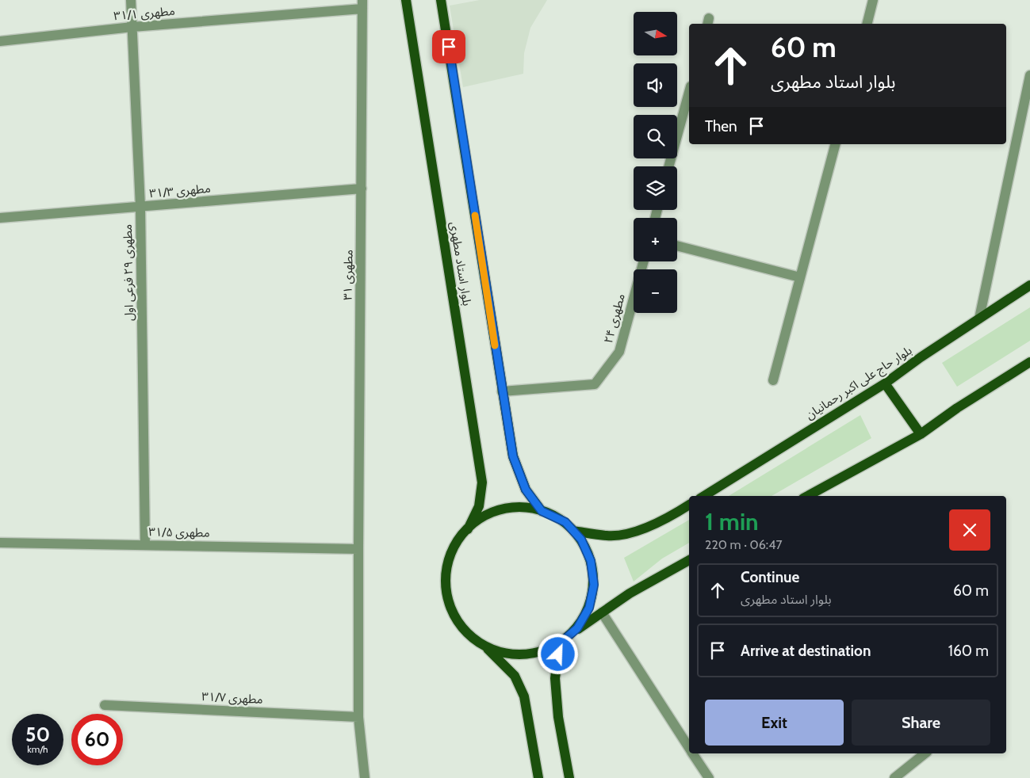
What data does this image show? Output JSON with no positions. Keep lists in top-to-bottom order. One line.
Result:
{"streets":{"main road":["بلوار استاد مطهری","بلوار حاج علی اکبر رحمانیان"],"street":["مطهری ۳۱/۱","مطهری ۳۱/۳","مطهری ۲۹ فرعی اول","مطهری ۳۱","مطهری ۲۴","مطهری ۳۱/۵","مطهری ۳۱/۷"]},"crossings":[["مطهری ۳۱/۱","مطهری ۲۹ فرعی اول"],["مطهری ۳۱/۱","مطهری ۳۱"],["مطهری ۳۱/۳","مطهری ۲۹ فرعی اول"],["مطهری ۳۱/۳","مطهری ۳۱"],["بلوار استاد مطهری","مطهری ۲۴"],["مطهری ۲۹ فرعی اول","مطهری ۳۱/۵"],["مطهری ۳۱","مطهری ۳۱/۵"],["مطهری ۳۱","مطهری ۳۱/۷"]],"north":"right","page":{"map_buttons":["+","−"],"turn":["60 m","بلوار استاد مطهری"],"then":"Then","heading":["1 min","220 m · 06:47"],"list":[{"name":"Continue","note":"بلوار استاد مطهری","value":"60 m"},{"name":"Arrive at destination","value":"160 m"}],"buttons":["Exit","Share"],"speed":"50 km/h","limit":"60"}}
